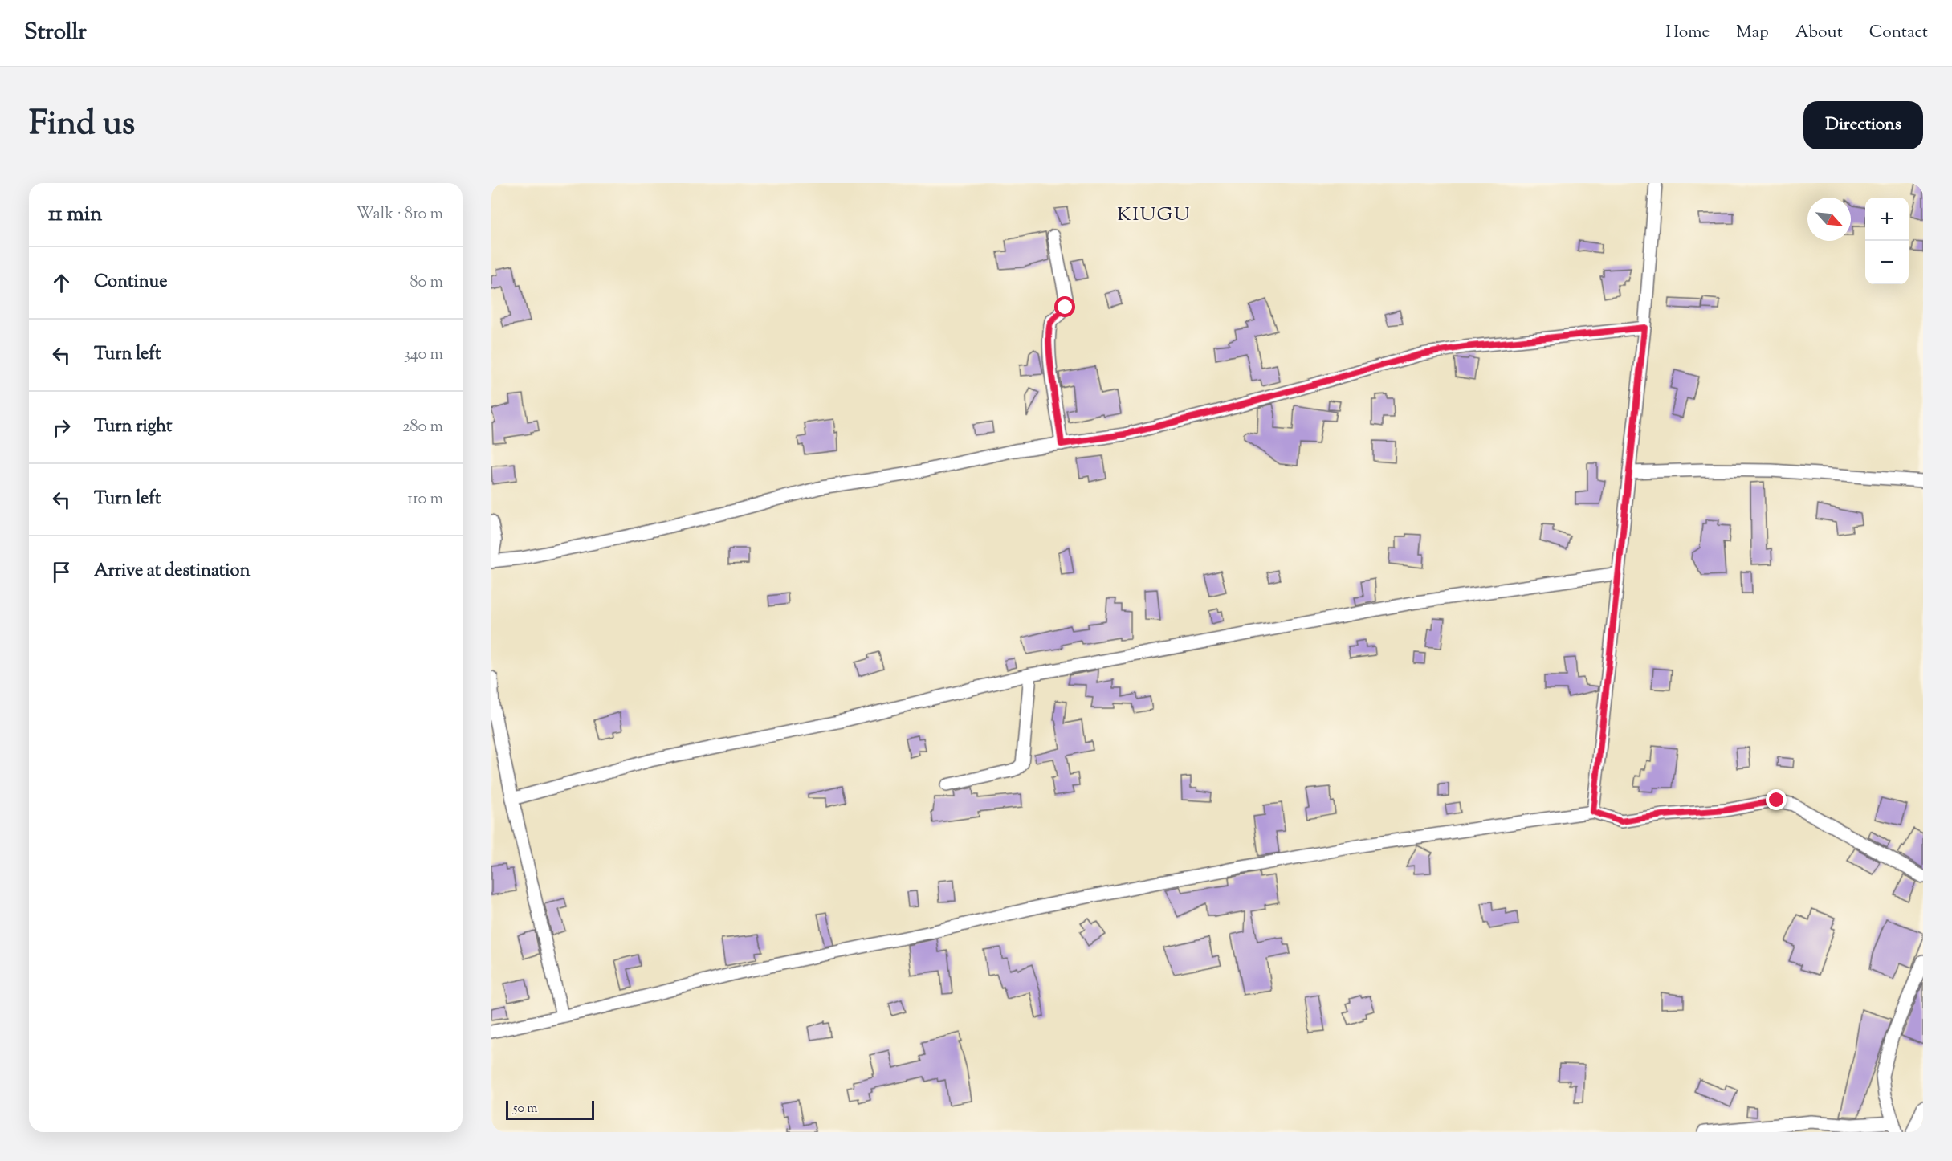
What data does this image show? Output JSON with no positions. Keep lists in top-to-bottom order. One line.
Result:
{"districts":["KIUGU"],"scale_bar":"50 m","north":"bottom right","page":{"header":"Strollr","nav":["Home","Map","About","Contact"],"title":"Find us","buttons":"Directions","heading":["11 min","Walk · 810 m"],"map_buttons":["+","−"],"list":[["Continue","80 m"],["Turn left","340 m"],["Turn right","280 m"],["Turn left","110 m"],"Arrive at destination"],"scale":"50 m"}}
